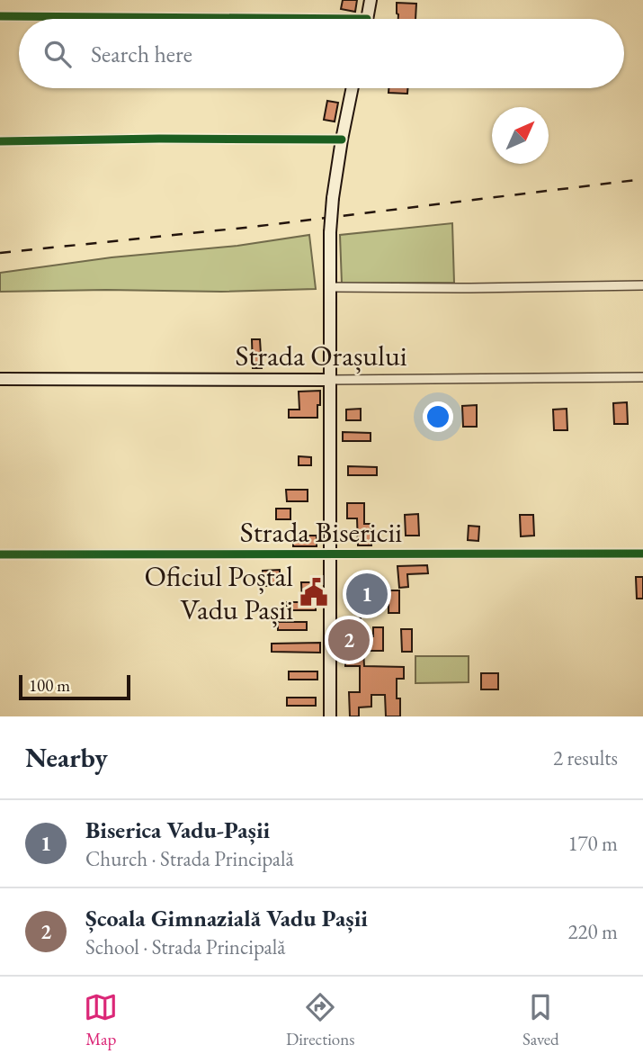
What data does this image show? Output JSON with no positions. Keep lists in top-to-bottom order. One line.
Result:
{"streets":{"main road":["Strada Orașului"],"street":["Strada Bisericii"]},"places":{"public building":["Oficiul Poștal Vadu Pașii"]},"scale_bar":"100 m","north":"top right","page":{"search":"Search here","pins":["1","2"],"scale":"100 m","heading":["Nearby","2 results"],"list":[{"mark":"1","name":"Biserica Vadu-Pașii","note":"Church · Strada Principală","value":"170 m"},{"mark":"2","name":"Școala Gimnazială Vadu Pașii","note":"School · Strada Principală","value":"220 m"}],"nav":["Map","Directions","Saved"]}}
